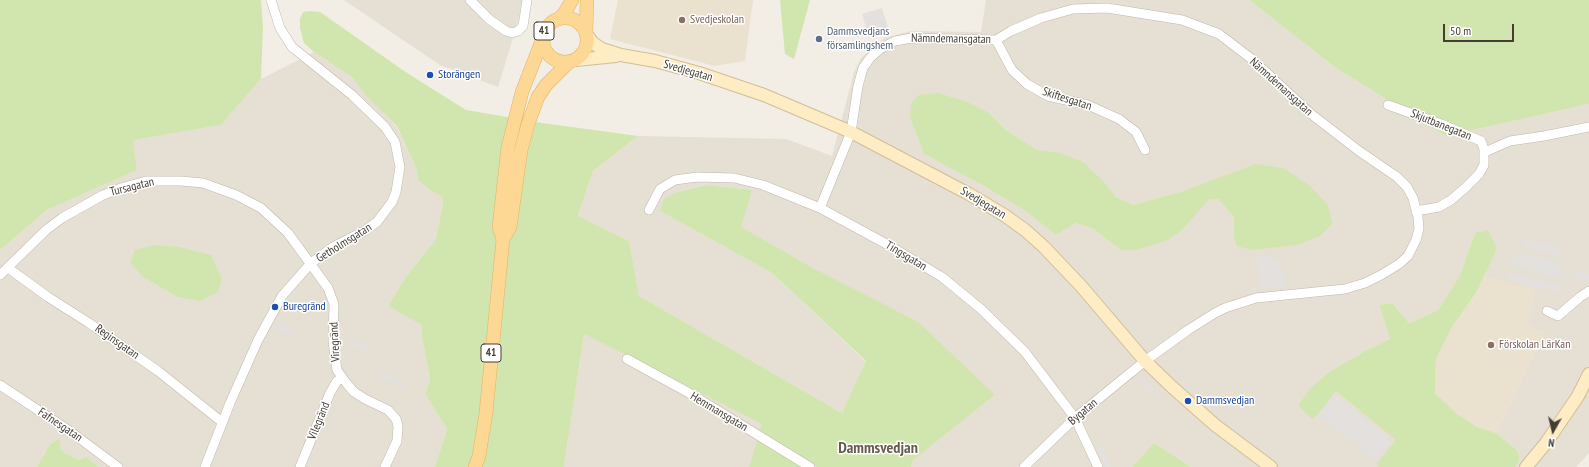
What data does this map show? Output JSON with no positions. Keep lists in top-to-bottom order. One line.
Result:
{"streets":{"main road":["41"],"street":["Nämndemansgatan","Svedjegatan","Skiftesgatan","Skjutbanegatan","Tursagatan","Getholmsgatan","Tingsgatan","Reginsgatan","Viregränd","Hemmansgatan","Bygatan","Vilegränd","Fafnesgatan"]},"crossings":[["41","Svedjegatan"],["Nämndemansgatan","Svedjegatan"],["Nämndemansgatan","Skiftesgatan"],["Nämndemansgatan","Tingsgatan"],["Nämndemansgatan","Bygatan"],["Svedjegatan","Bygatan"],["Tursagatan","Getholmsgatan"],["Tursagatan","Reginsgatan"],["Tursagatan","Viregränd"],["Getholmsgatan","Reginsgatan"],["Getholmsgatan","Viregränd"],["Tingsgatan","Bygatan"],["Viregränd","Vilegränd"]],"districts":["Dammsvedjan"],"places":["Svedjeskolan","Dammsvedjans församlingshem","Storängen","Buregränd","Förskolan LärKan","Dammsvedjan"],"scale_bar":"50 m","north":"bottom"}
